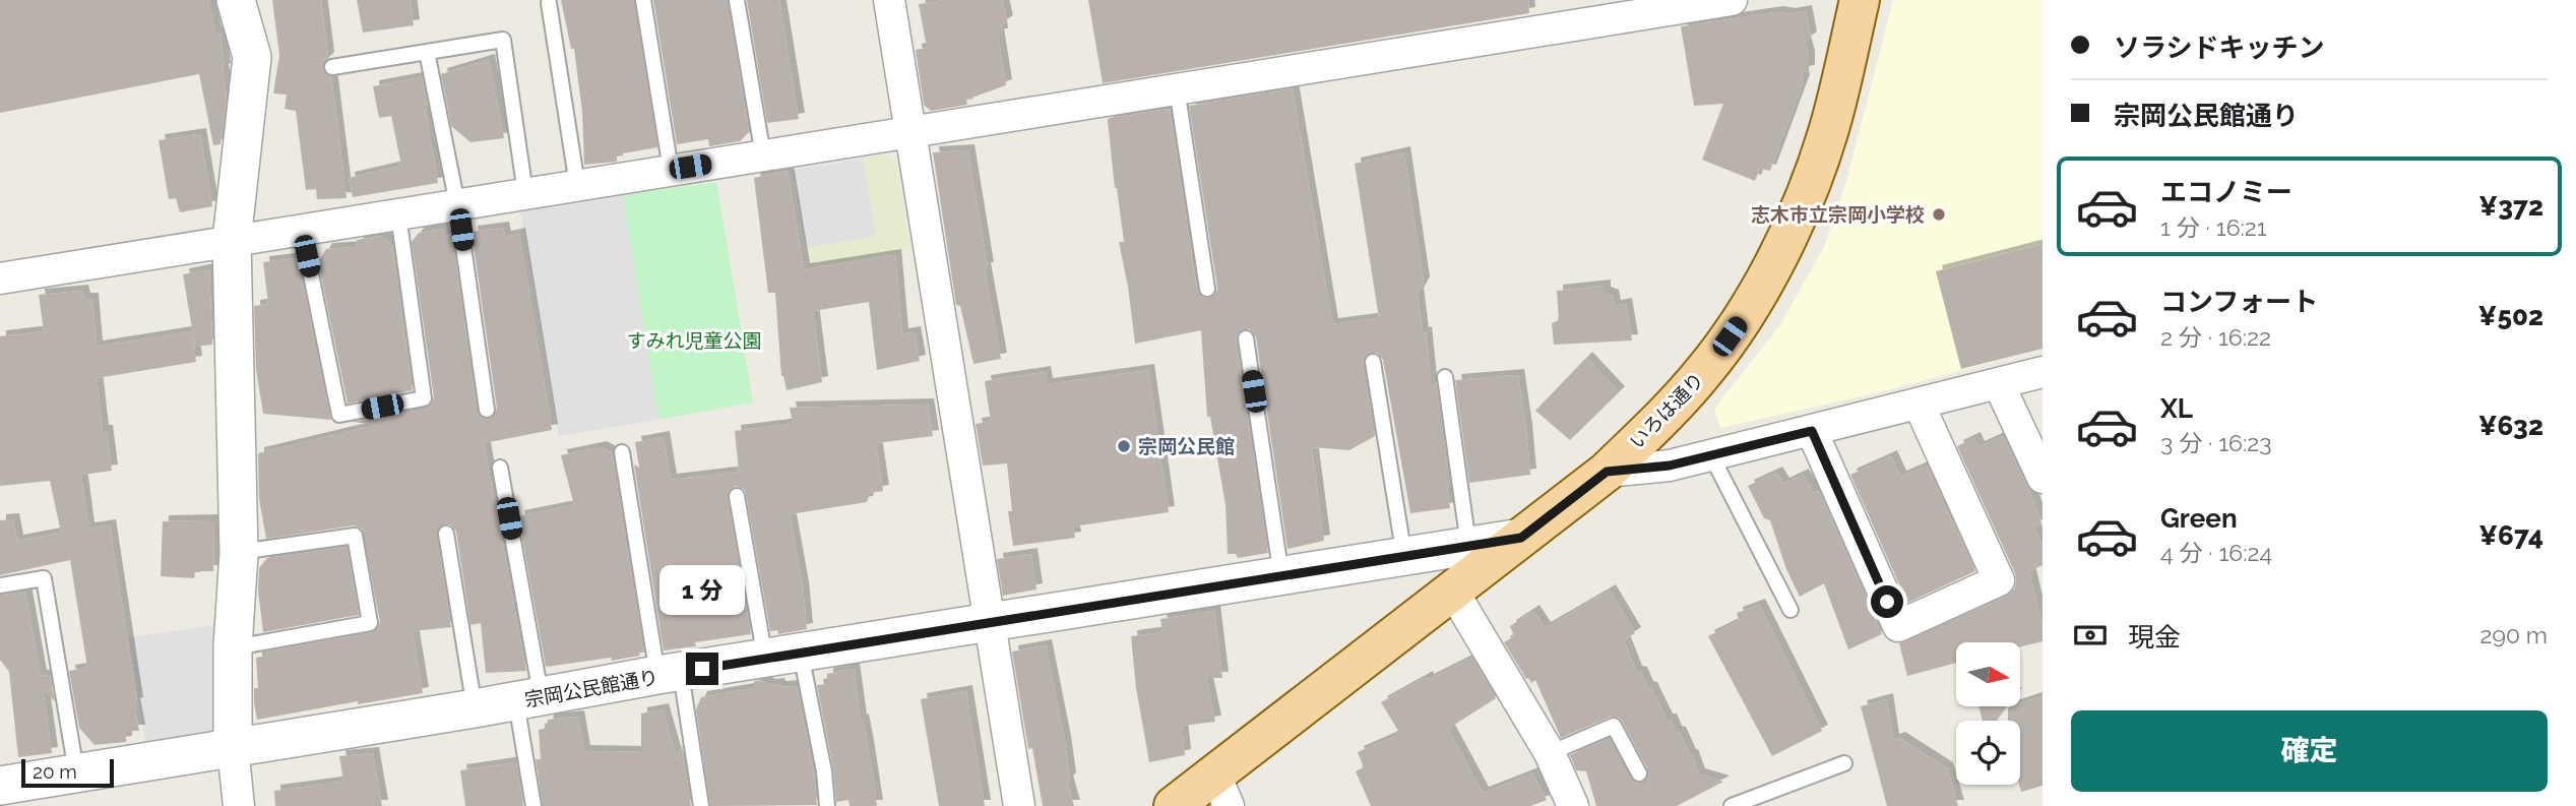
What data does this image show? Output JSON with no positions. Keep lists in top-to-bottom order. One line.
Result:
{"streets":{"main road":["いろは通り"],"street":["宗岡公民館通り"]},"crossings":[["いろは通り","宗岡公民館通り"]],"parks":["すみれ児童公園"],"places":["志木市立宗岡小学校","宗岡公民館"],"scale_bar":"20 m","north":"right","page":{"banner":["ソラシドキッチン","宗岡公民館通り"],"list":[{"name":"エコノミー","note":"1 分 · 16:21","value":"¥372"},{"name":"コンフォート","note":"2 分 · 16:22","value":"¥502"},{"name":"XL","note":"3 分 · 16:23","value":"¥632"},{"name":"Green","note":"4 分 · 16:24","value":"¥674"}],"bubble":"1 分","pay":["現金","290 m"],"buttons":"確定","scale":"20 m"}}
